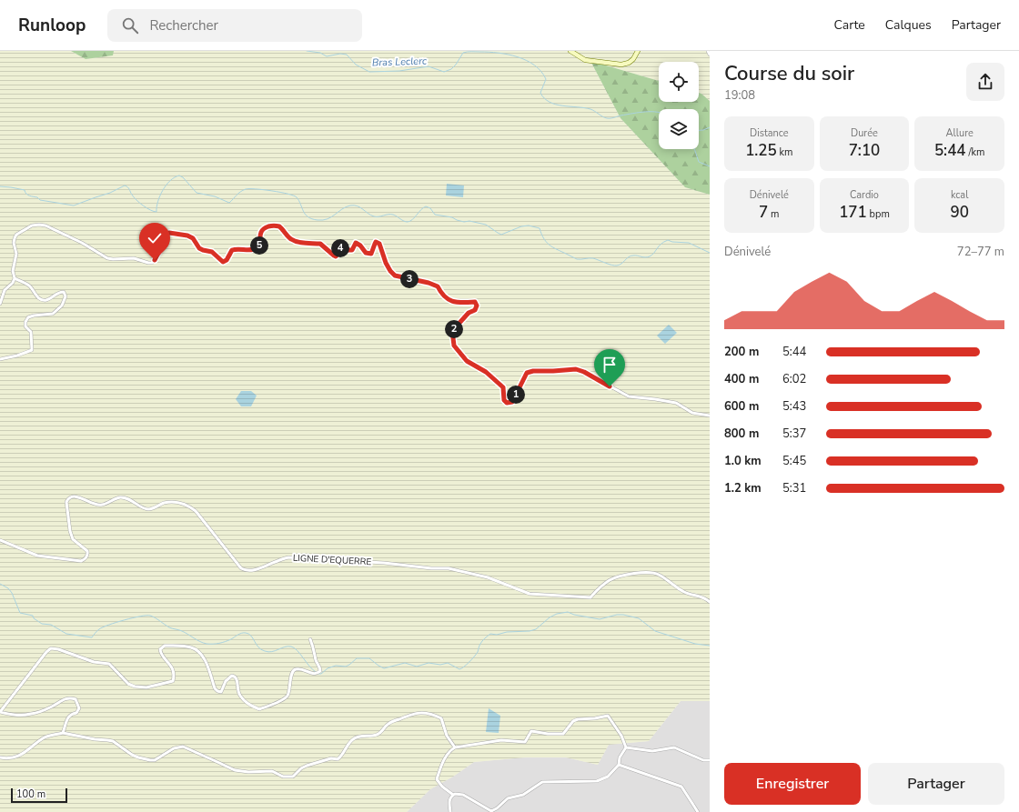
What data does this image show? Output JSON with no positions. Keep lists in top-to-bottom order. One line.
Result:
{"streets":{"street":["LIGNE D'EQUERRE"]},"water":["Bras Leclerc"],"scale_bar":"100 m","page":{"header":"Runloop","search":"Rechercher","nav":["Carte","Calques","Partager"],"heading":["Course du soir","19:08"],"stats":[["Distance","1.25 km"],["Durée","7:10"],["Allure","5:44 /km"],["Dénivelé","7 m"],["Cardio","171 bpm"],["kcal","90"]],"pins":["5","4","3","2","1"],"chart":["Dénivelé","72–77 m"],"list":[{"name":"200 m","note":"5:44"},{"name":"400 m","note":"6:02"},{"name":"600 m","note":"5:43"},{"name":"800 m","note":"5:37"},{"name":"1.0 km","note":"5:45"},{"name":"1.2 km","note":"5:31"}],"buttons":["Enregistrer","Partager"],"scale":"100 m"}}
